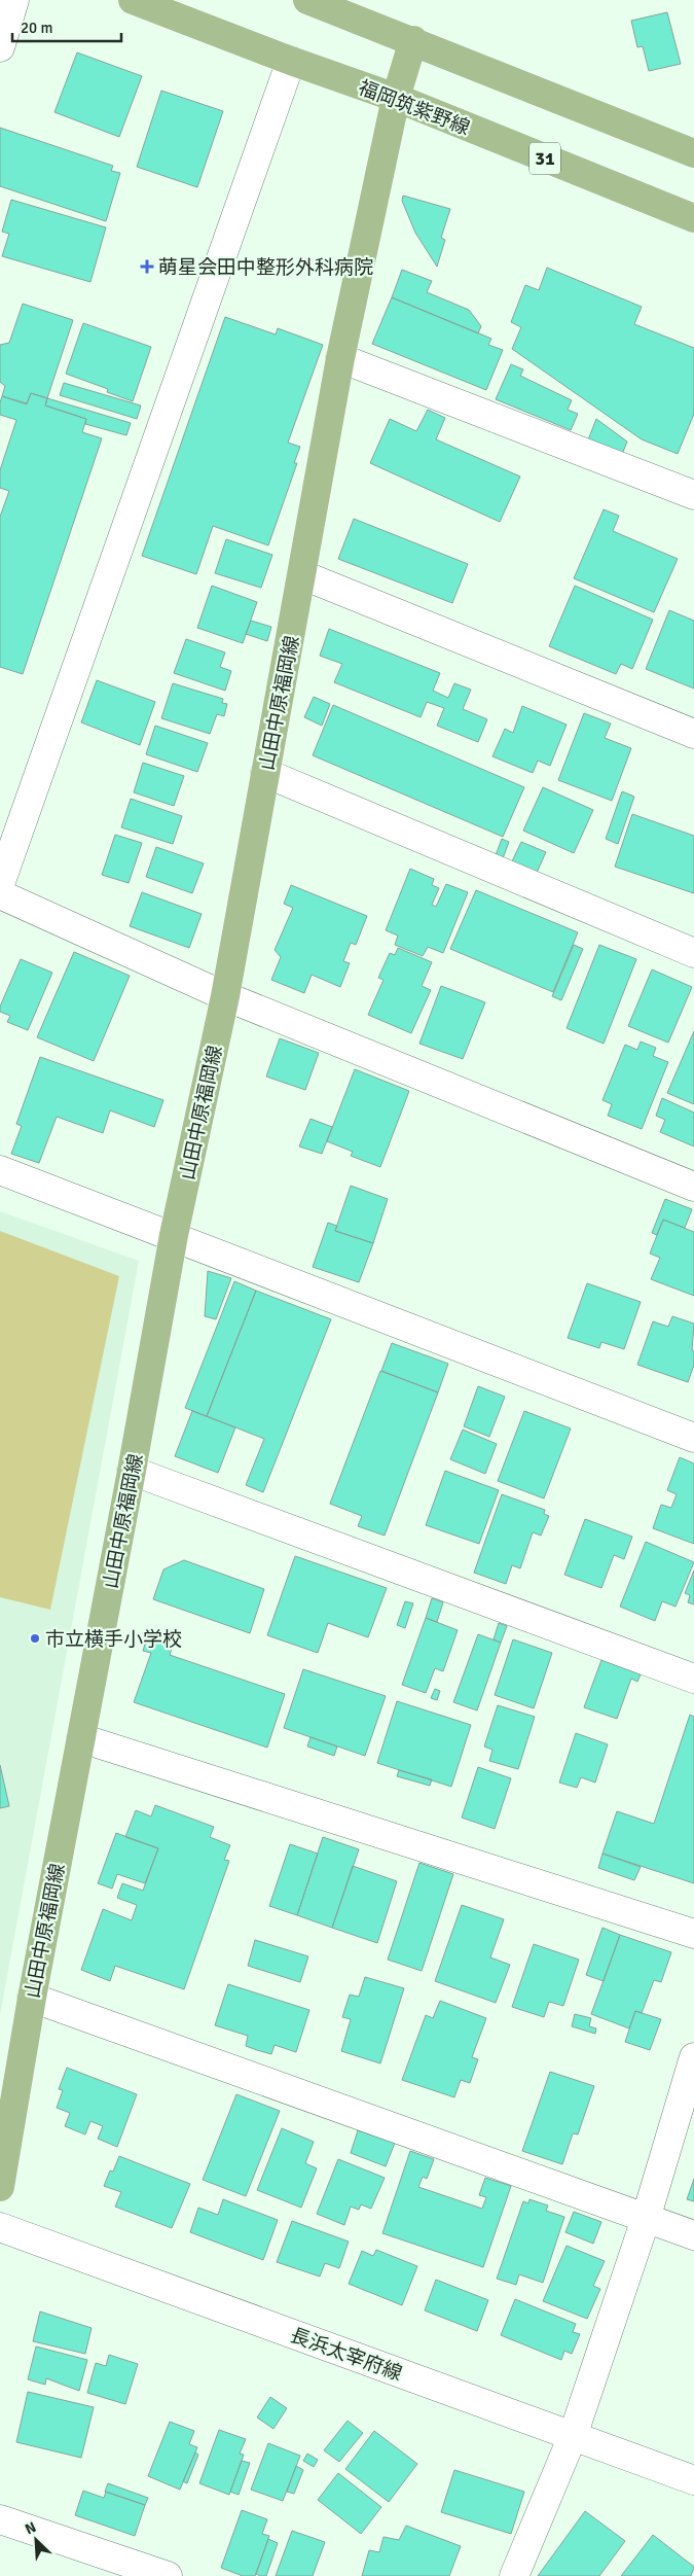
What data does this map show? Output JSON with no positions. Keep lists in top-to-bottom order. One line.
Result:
{"streets":{"main road":["福岡筑紫野線","31","山田中原福岡線"],"street":["長浜太宰府線"]},"crossings":[["福岡筑紫野線","山田中原福岡線"]],"places":{"health":["萌星会田中整形外科病院"],"other":["市立横手小学校"]},"scale_bar":"20 m","north":"top left"}
